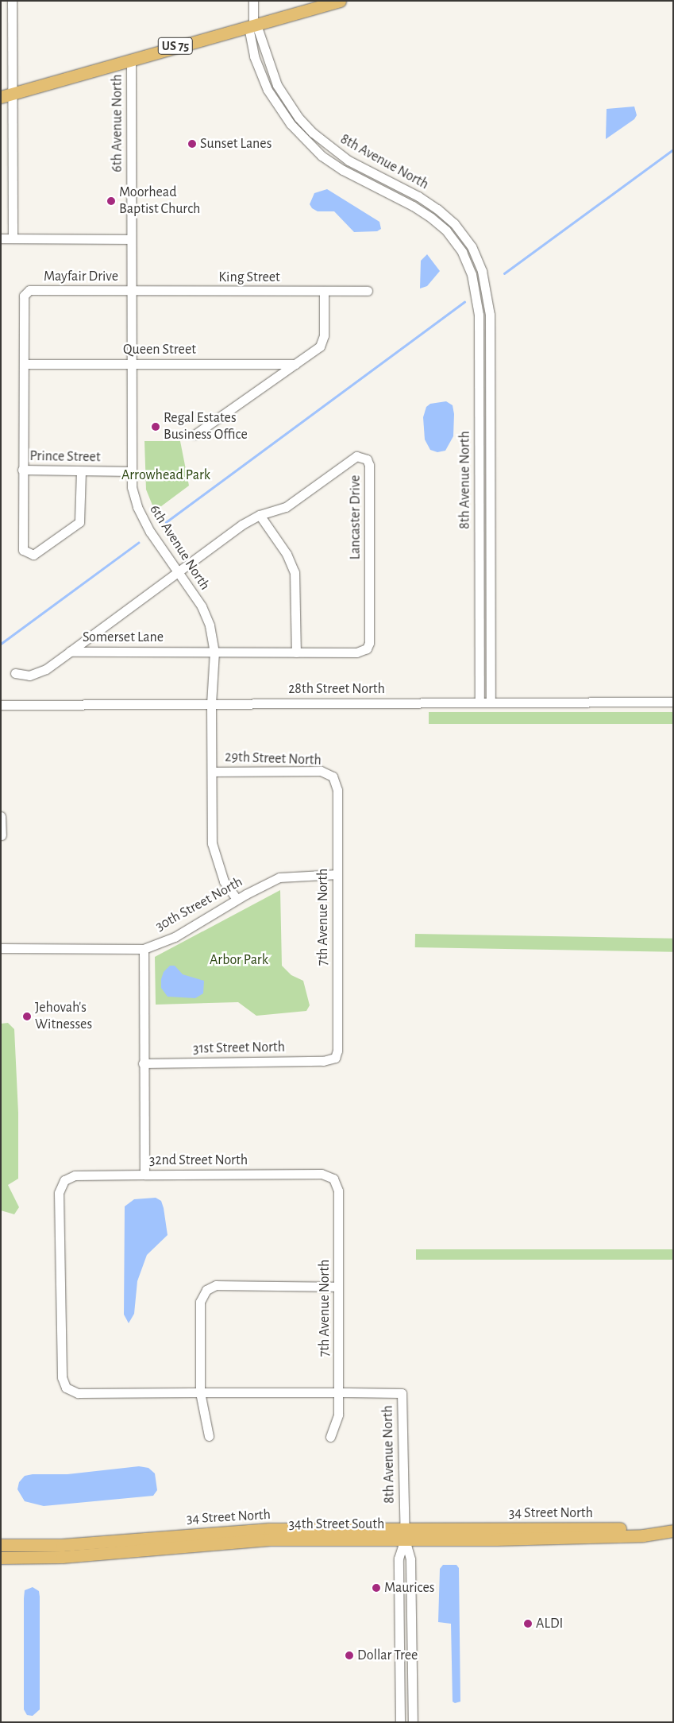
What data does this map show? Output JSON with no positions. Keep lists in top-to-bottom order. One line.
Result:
{"streets":{"main road":["US 75","34 Street North","34th Street South"],"street":["6th Avenue North","8th Avenue North","Mayfair Drive","King Street","Queen Street","Prince Street","Lancaster Drive","Somerset Lane","28th Street North","29th Street North","30th Street North","7th Avenue North","31st Street North","32nd Street North"]},"crossings":[["US 75","6th Avenue North"],["US 75","8th Avenue North"],["6th Avenue North","Mayfair Drive"],["6th Avenue North","King Street"],["6th Avenue North","Queen Street"],["6th Avenue North","Prince Street"],["6th Avenue North","Lancaster Drive"],["6th Avenue North","Somerset Lane"],["6th Avenue North","28th Street North"],["6th Avenue North","29th Street North"],["6th Avenue North","30th Street North"],["8th Avenue North","28th Street North"],["8th Avenue North","7th Avenue North"],["8th Avenue North","34 Street North"],["8th Avenue North","34th Street South"],["Mayfair Drive","King Street"],["Mayfair Drive","Queen Street"],["Mayfair Drive","Prince Street"],["Lancaster Drive","Somerset Lane"],["29th Street North","7th Avenue North"],["30th Street North","7th Avenue North"],["7th Avenue North","31st Street North"],["7th Avenue North","32nd Street North"],["34 Street North","34th Street South"]],"parks":["Arrowhead Park","Arbor Park"],"places":["Sunset Lanes","Moorhead Baptist Church","Regal Estates Business Office","Jehovah's Witnesses","Maurices","ALDI","Dollar Tree"]}
